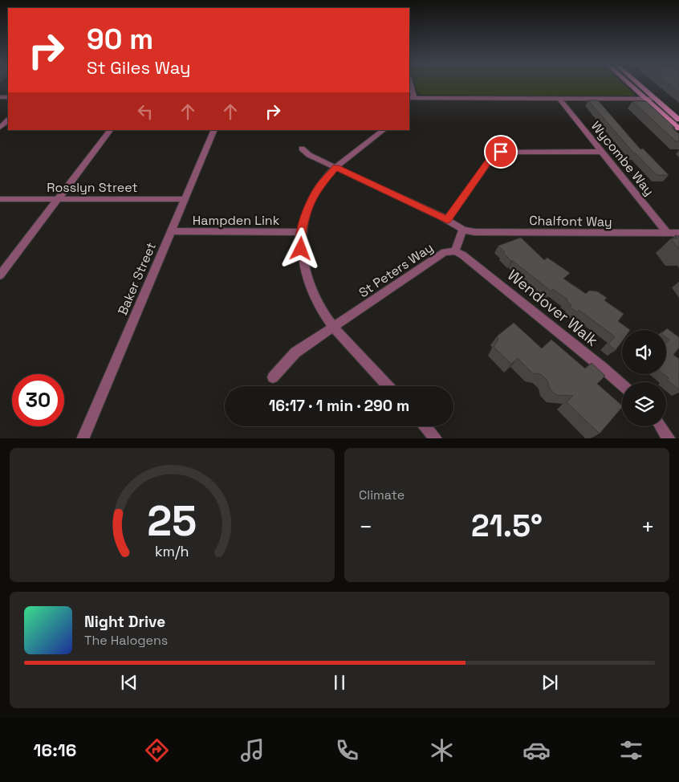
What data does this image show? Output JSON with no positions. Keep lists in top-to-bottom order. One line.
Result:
{"streets":{"street":["Wycombe Way","Rosslyn Street","Hampden Link","Chalfont Way","St Peters Way","Baker Street","Wendover Walk"]},"crossings":[["Wycombe Way","Chalfont Way"],["Rosslyn Street","Baker Street"],["Hampden Link","Baker Street"],["St Peters Way","Wendover Walk"]],"page":{"turn":["90 m","St Giles Way"],"limit":"30","trip":"16:17 · 1 min · 290 m","tile":"Climate","heat":["−","21.5°","+"],"song":["Night Drive","The Halogens"],"tabs":"16:16","gauge":["25","km/h"]}}
